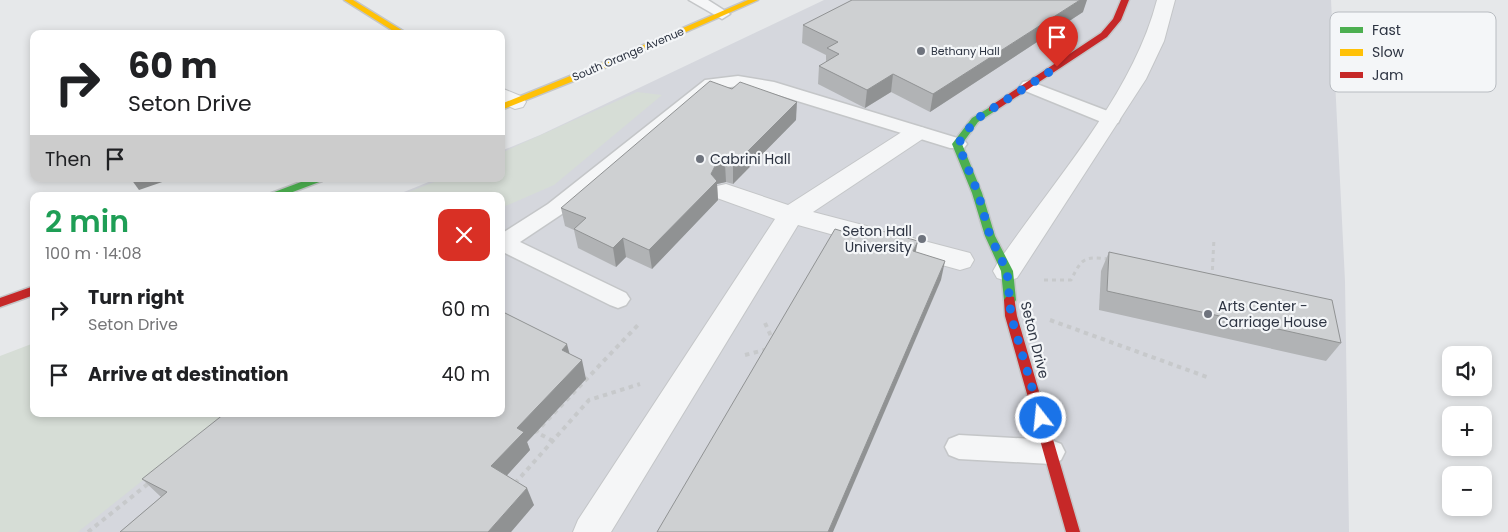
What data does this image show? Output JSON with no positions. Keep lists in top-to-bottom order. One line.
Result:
{"streets":{"street":["South Orange Avenue","Seton Drive"]},"places":["Bethany Hall","Cabrini Hall","Seton Hall University","Arts Center - Carriage House"],"legend":["Fast","Slow","Jam"],"page":{"turn":["60 m","Seton Drive"],"then":"Then","heading":["2 min","100 m · 14:08"],"list":[{"name":"Turn right","note":"Seton Drive","value":"60 m"},{"name":"Arrive at destination","value":"40 m"}],"map_buttons":["+","−"]}}
